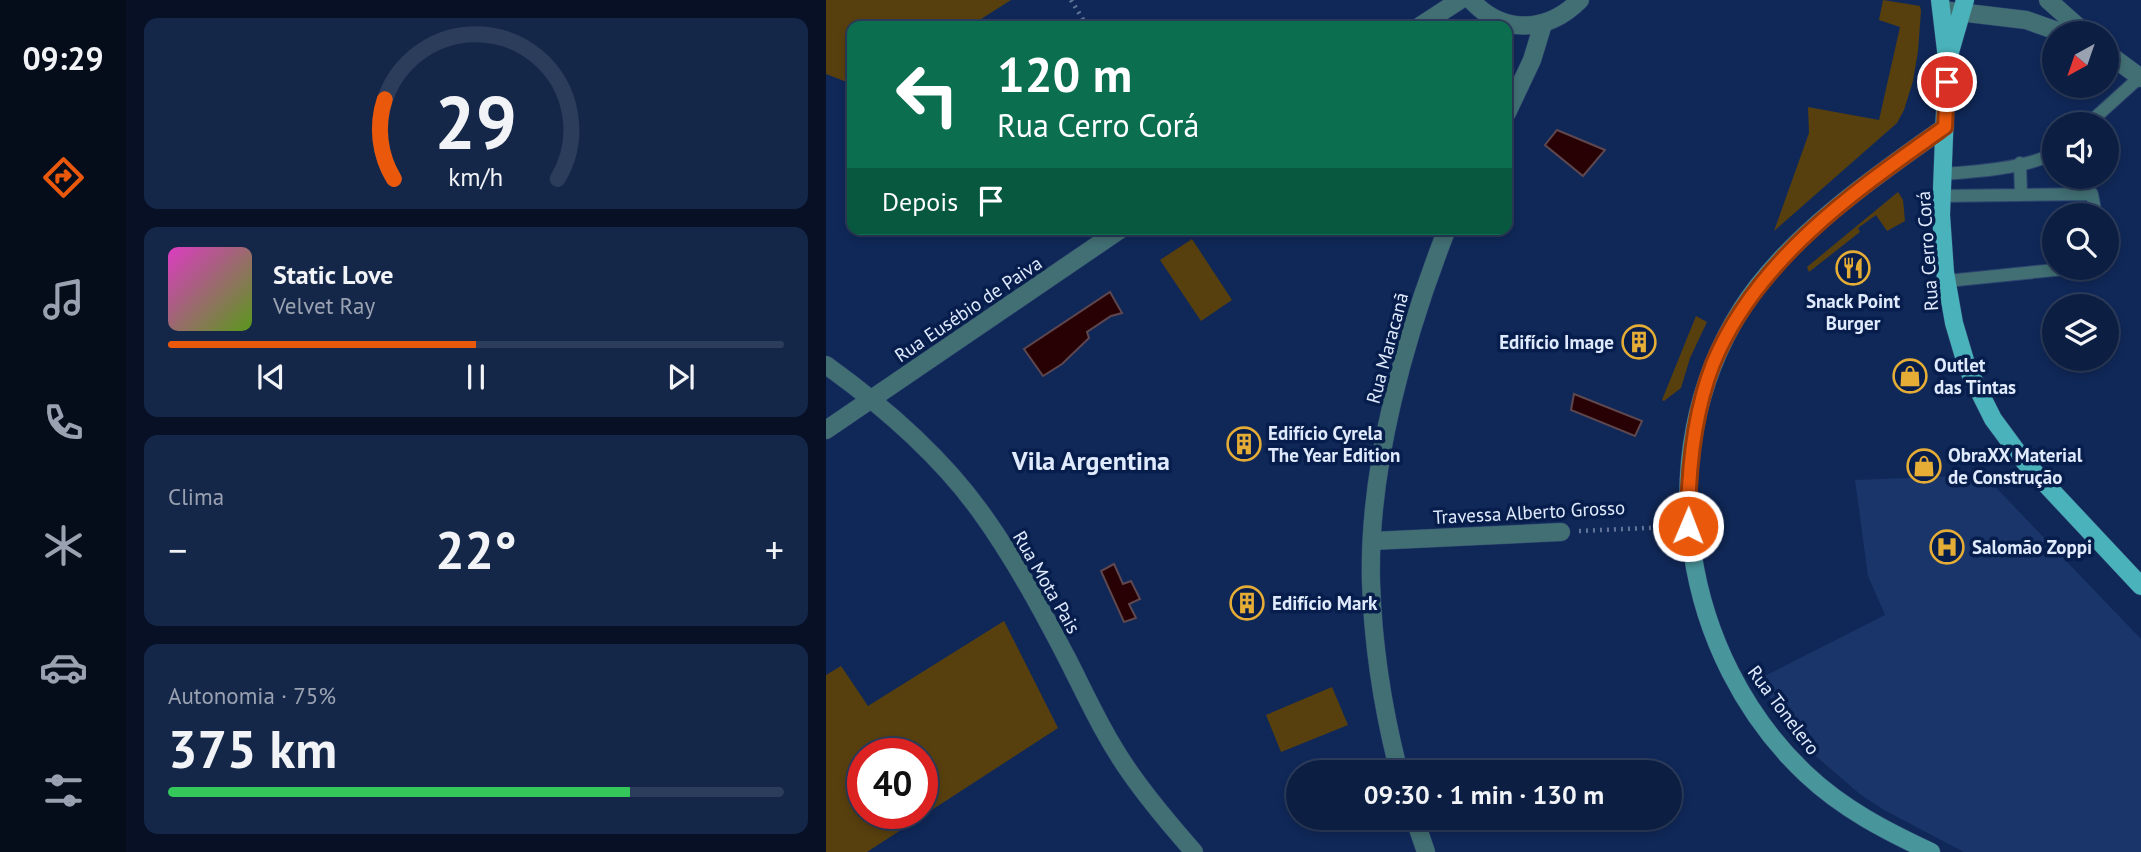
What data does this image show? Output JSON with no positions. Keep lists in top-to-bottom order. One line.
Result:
{"streets":{"main road":["Rua Cerro Corá"],"street":["Rua Eusébio de Paiva","Rua Maracanã","Travessa Alberto Grosso","Rua Mota Pais","Rua Tonelero"]},"crossings":[["Rua Cerro Corá","Rua Tonelero"],["Rua Eusébio de Paiva","Rua Mota Pais"],["Rua Maracanã","Travessa Alberto Grosso"],["Travessa Alberto Grosso","Rua Tonelero"]],"districts":["Vila Argentina"],"places":{"restaurant":["Snack Point Burger"],"building":["Edifício Image","Edifício Cyrela The Year Edition","Edifício Mark"],"shop":["Outlet das Tintas","ObraXX Material de Construção"],"hospital":["Salomão Zoppi"]},"north":"bottom left","page":{"tabs":"09:29","turn":["120 m","Rua Cerro Corá"],"then":"Depois","song":["Static Love","Velvet Ray"],"tile":["Clima",["Autonomia · 75%","375 km"]],"heat":["−","22°","+"],"limit":"40","trip":"09:30 · 1 min · 130 m","gauge":["29","km/h"]}}
